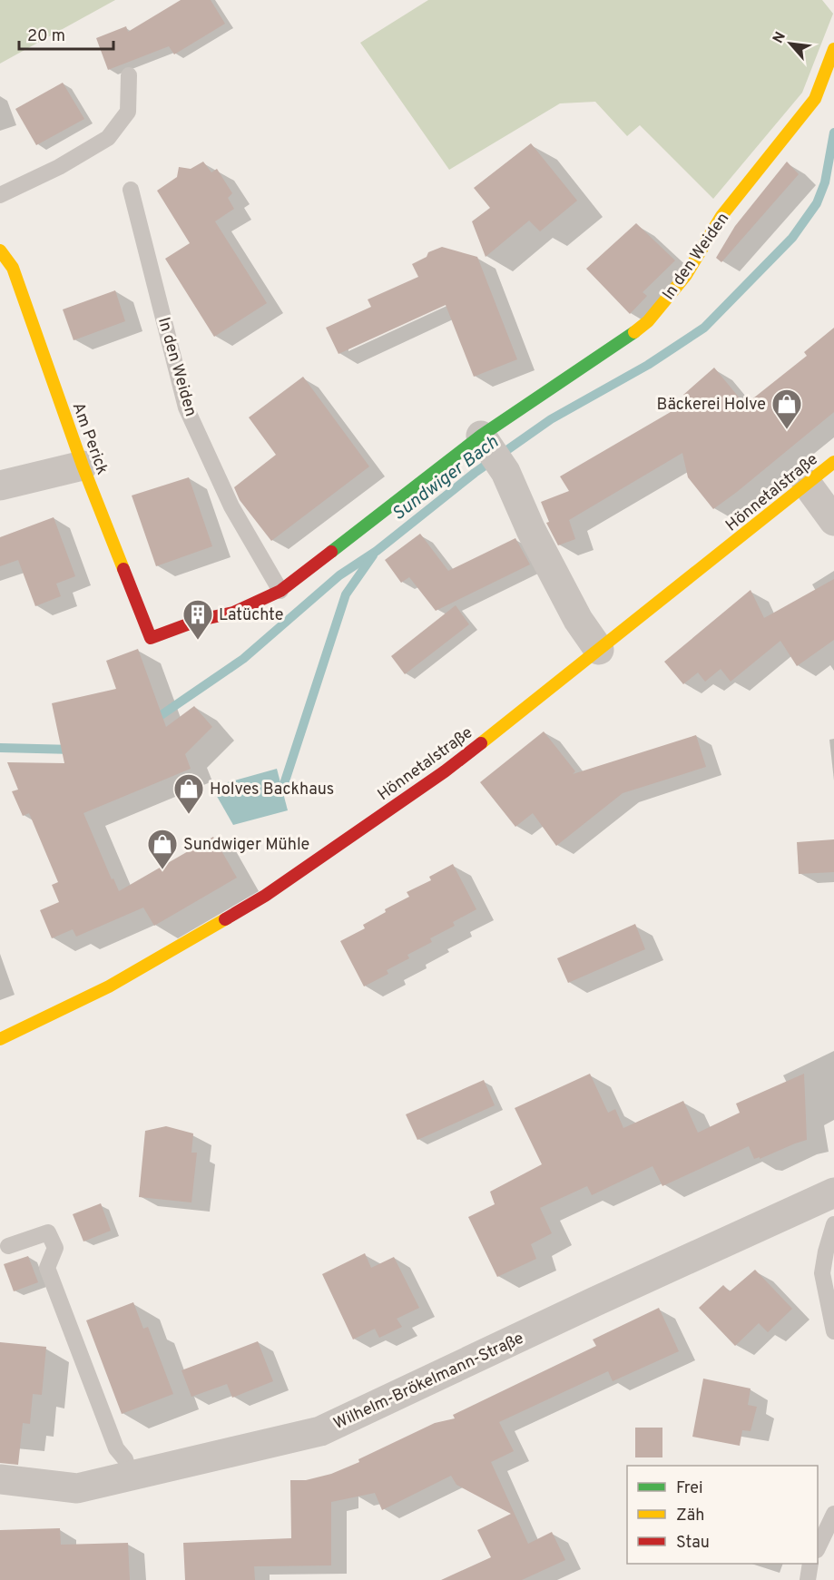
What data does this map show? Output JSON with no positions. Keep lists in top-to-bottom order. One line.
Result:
{"streets":{"street":["In den Weiden","Am Perick","Hönnetalstraße","Wilhelm-Brökelmann-Straße"]},"crossings":[["In den Weiden","Am Perick"]],"water":["Sundwiger Bach"],"places":{"shop":["Bäckerei Holve","Holves Backhaus","Sundwiger Mühle"],"building":["Latüchte"]},"legend":["Frei","Zäh","Stau"],"scale_bar":"20 m","north":"top left"}
